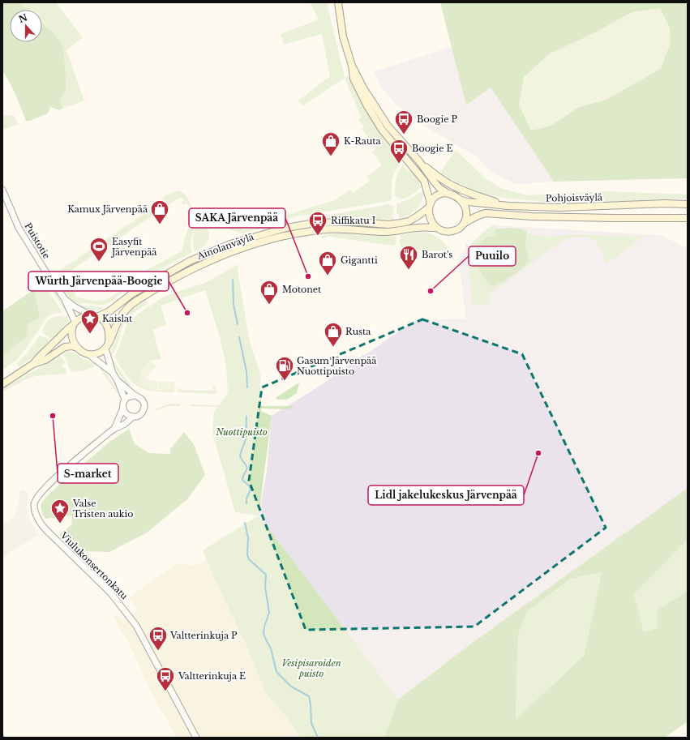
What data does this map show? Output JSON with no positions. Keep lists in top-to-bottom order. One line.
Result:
{"streets":{"main road":["Pohjoisväylä","Ainolanväylä"],"street":["Puistotie","Viulukonsertonkatu"]},"crossings":[["Pohjoisväylä","Ainolanväylä"],["Puistotie","Ainolanväylä"]],"parks":["Nuottipuisto","Vesipisaroiden puisto"],"places":{"bus stop":["Boogie P","Boogie E","Riffikatu I","Valtterinkuja P","Valtterinkuja E"],"shop":["K-Rauta","Kamux Järvenpää","Gigantti","Motonet","Rusta"],"sports":["Easyfit Järvenpää"],"restaurant":["Barot's"],"other":["SAKA Järvenpää","Puuilo","Würth Järvenpää-Boogie","S-market","Lidl jakelukeskus Järvenpää"],"place":["Kaislat","Valse Tristen aukio"],"fuel station":["Gasum Järvenpää Nuottipuisto"]},"north":"top"}
